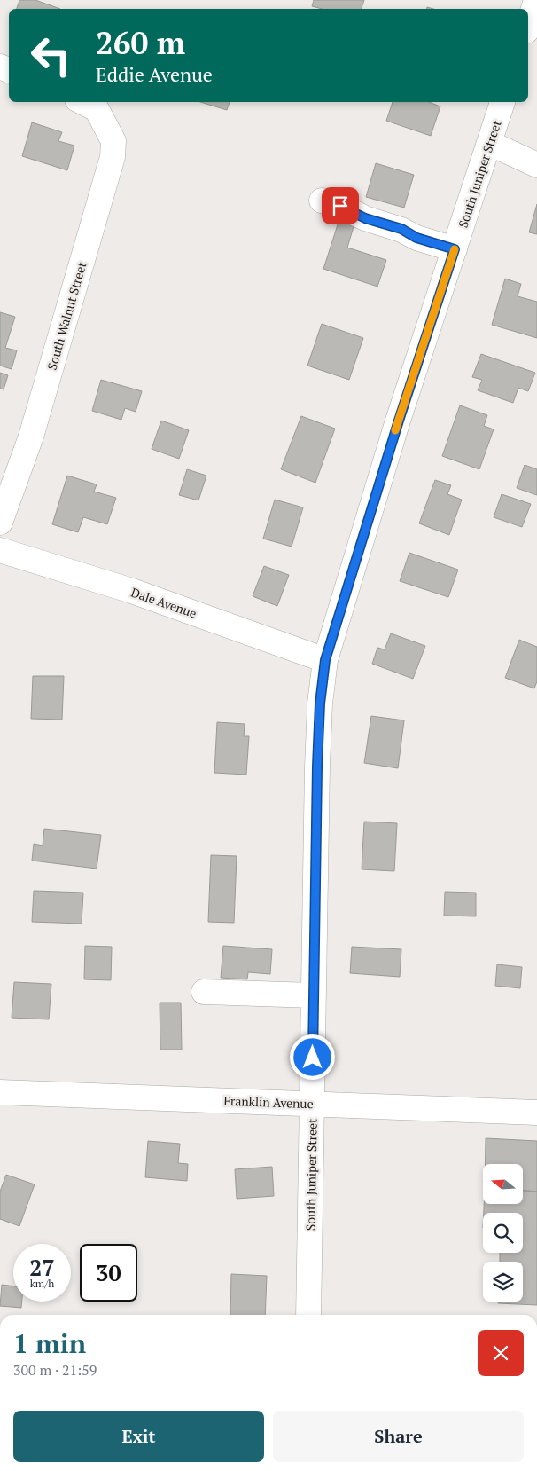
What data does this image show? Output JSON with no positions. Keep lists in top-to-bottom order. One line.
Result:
{"streets":{"street":["South Juniper Street","South Walnut Street","Dale Avenue","Franklin Avenue"]},"crossings":[["South Juniper Street","Dale Avenue"],["South Juniper Street","Franklin Avenue"]],"north":"left","page":{"turn":["260 m","Eddie Avenue"],"speed":"27 km/h","limit":"30","heading":["1 min","300 m · 21:59"],"buttons":["Exit","Share"]}}
